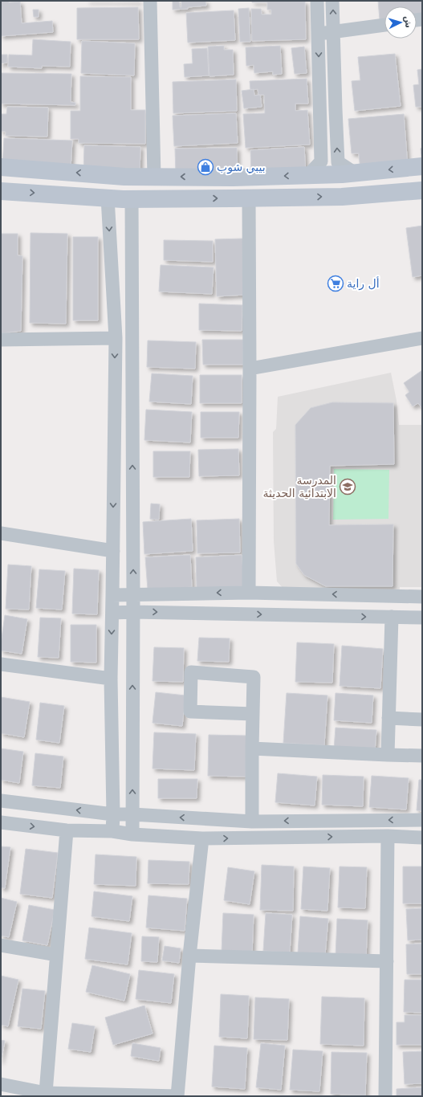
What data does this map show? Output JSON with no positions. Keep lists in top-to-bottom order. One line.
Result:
{"places":{"shop":["بيبي شوب"],"supermarket":["أل راية"],"school or university":["المدرسة الابتدائية الحديثة"]},"north":"right"}
